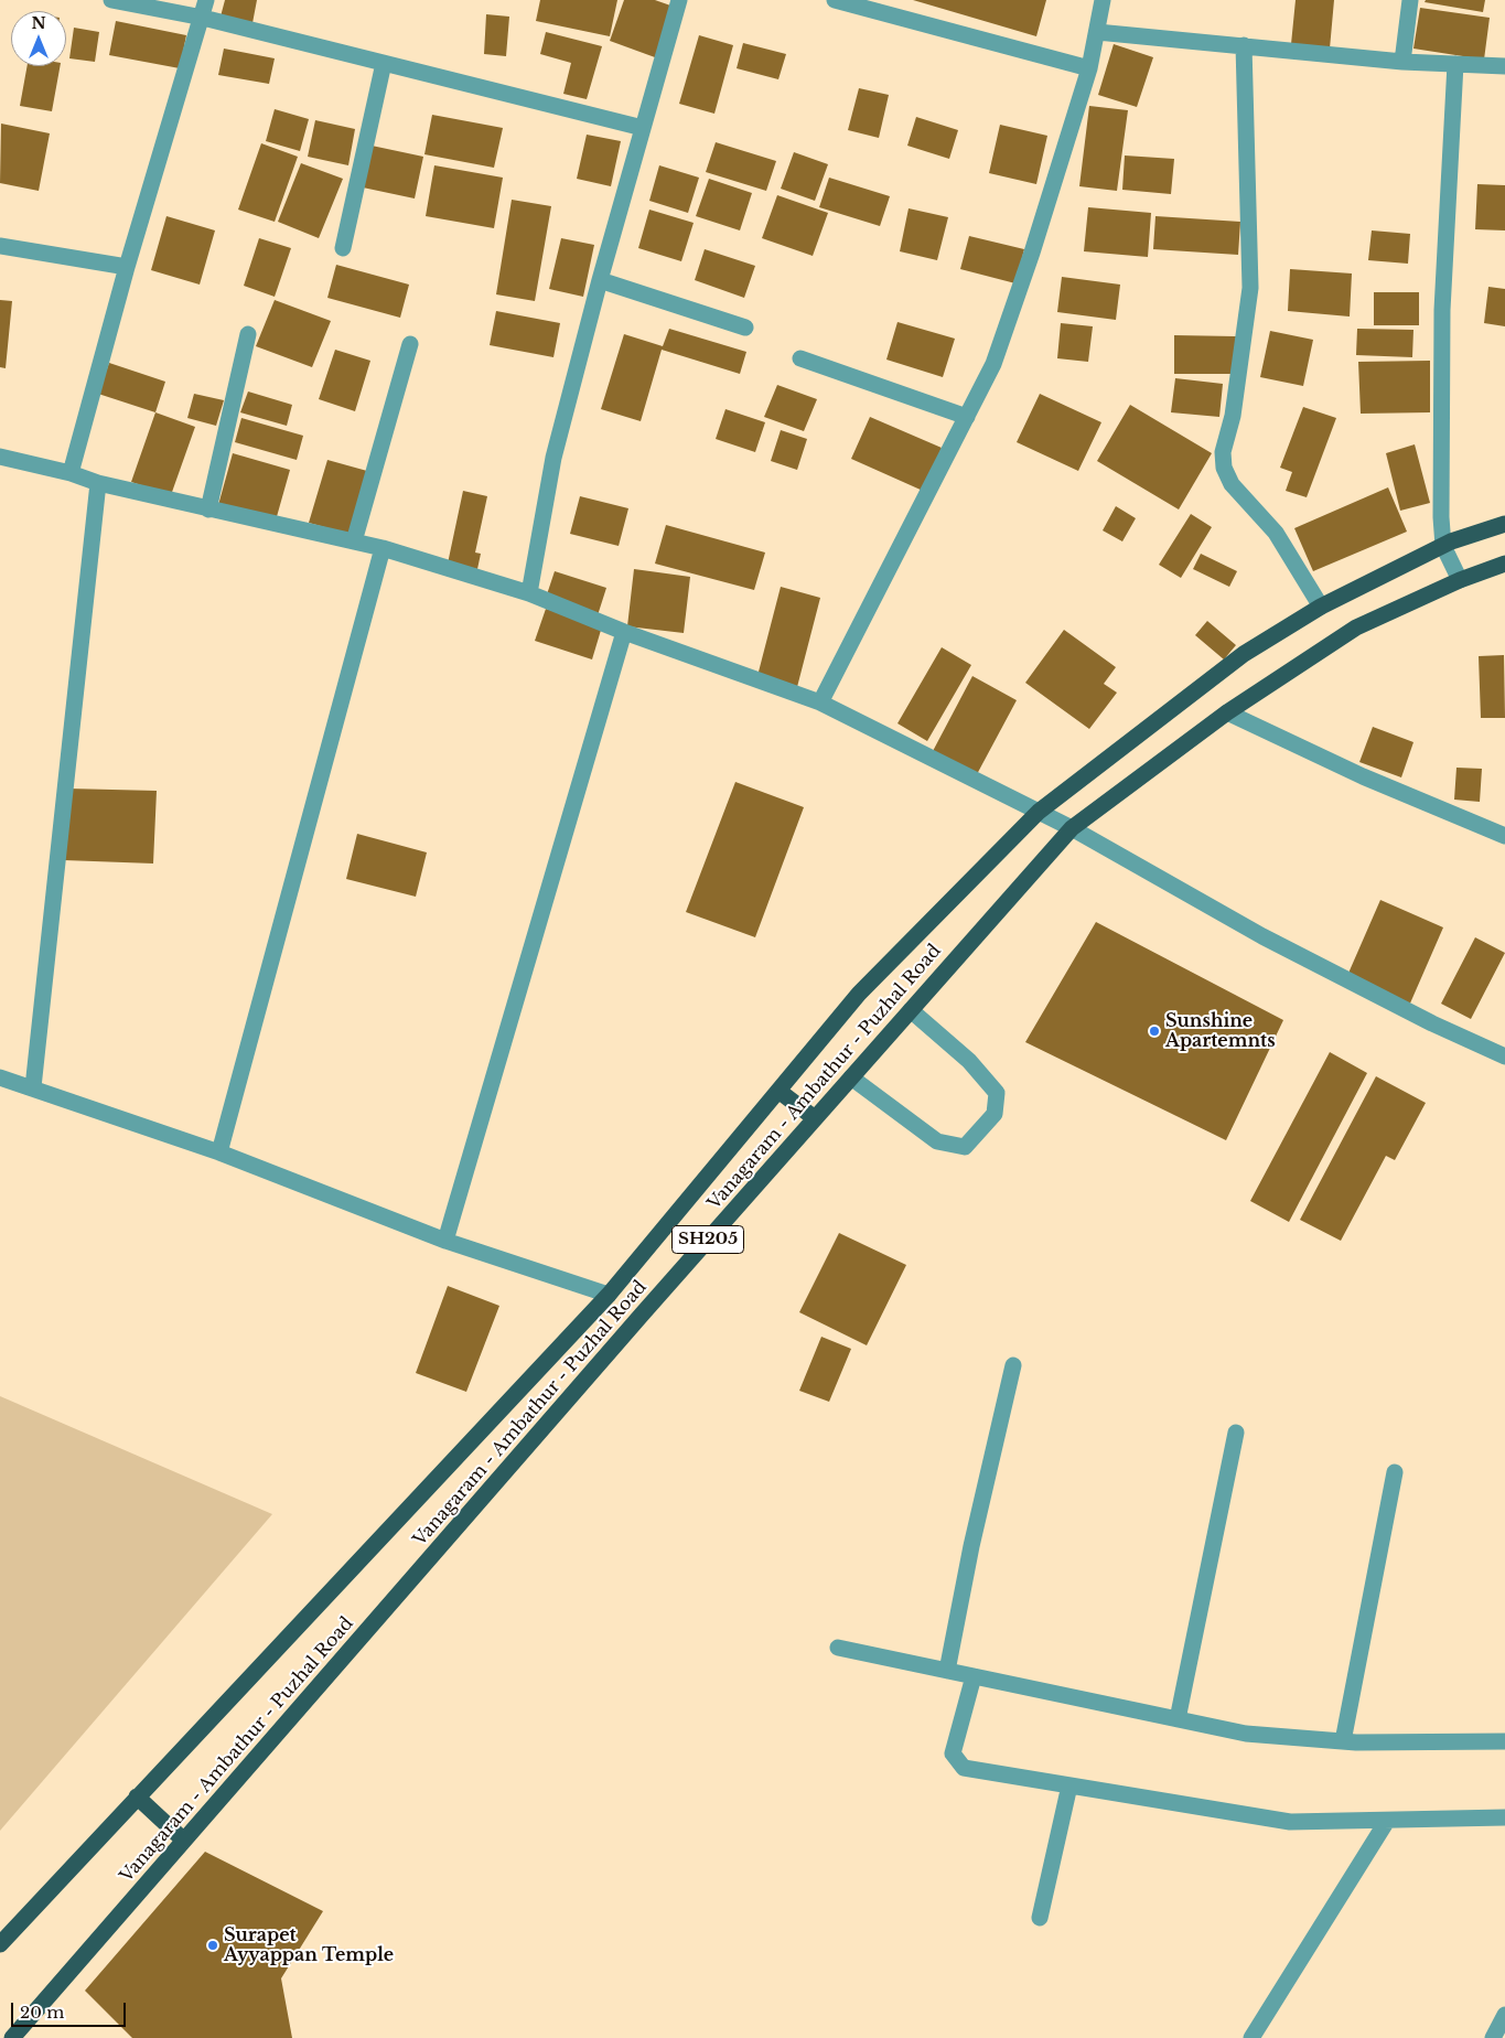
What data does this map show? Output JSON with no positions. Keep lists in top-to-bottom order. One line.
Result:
{"streets":{"main road":["Vanagaram - Ambathur - Puzhal Road","SH205"]},"places":["Sunshine Apartemnts","Surapet Ayyappan Temple"],"scale_bar":"20 m","north":"top"}
